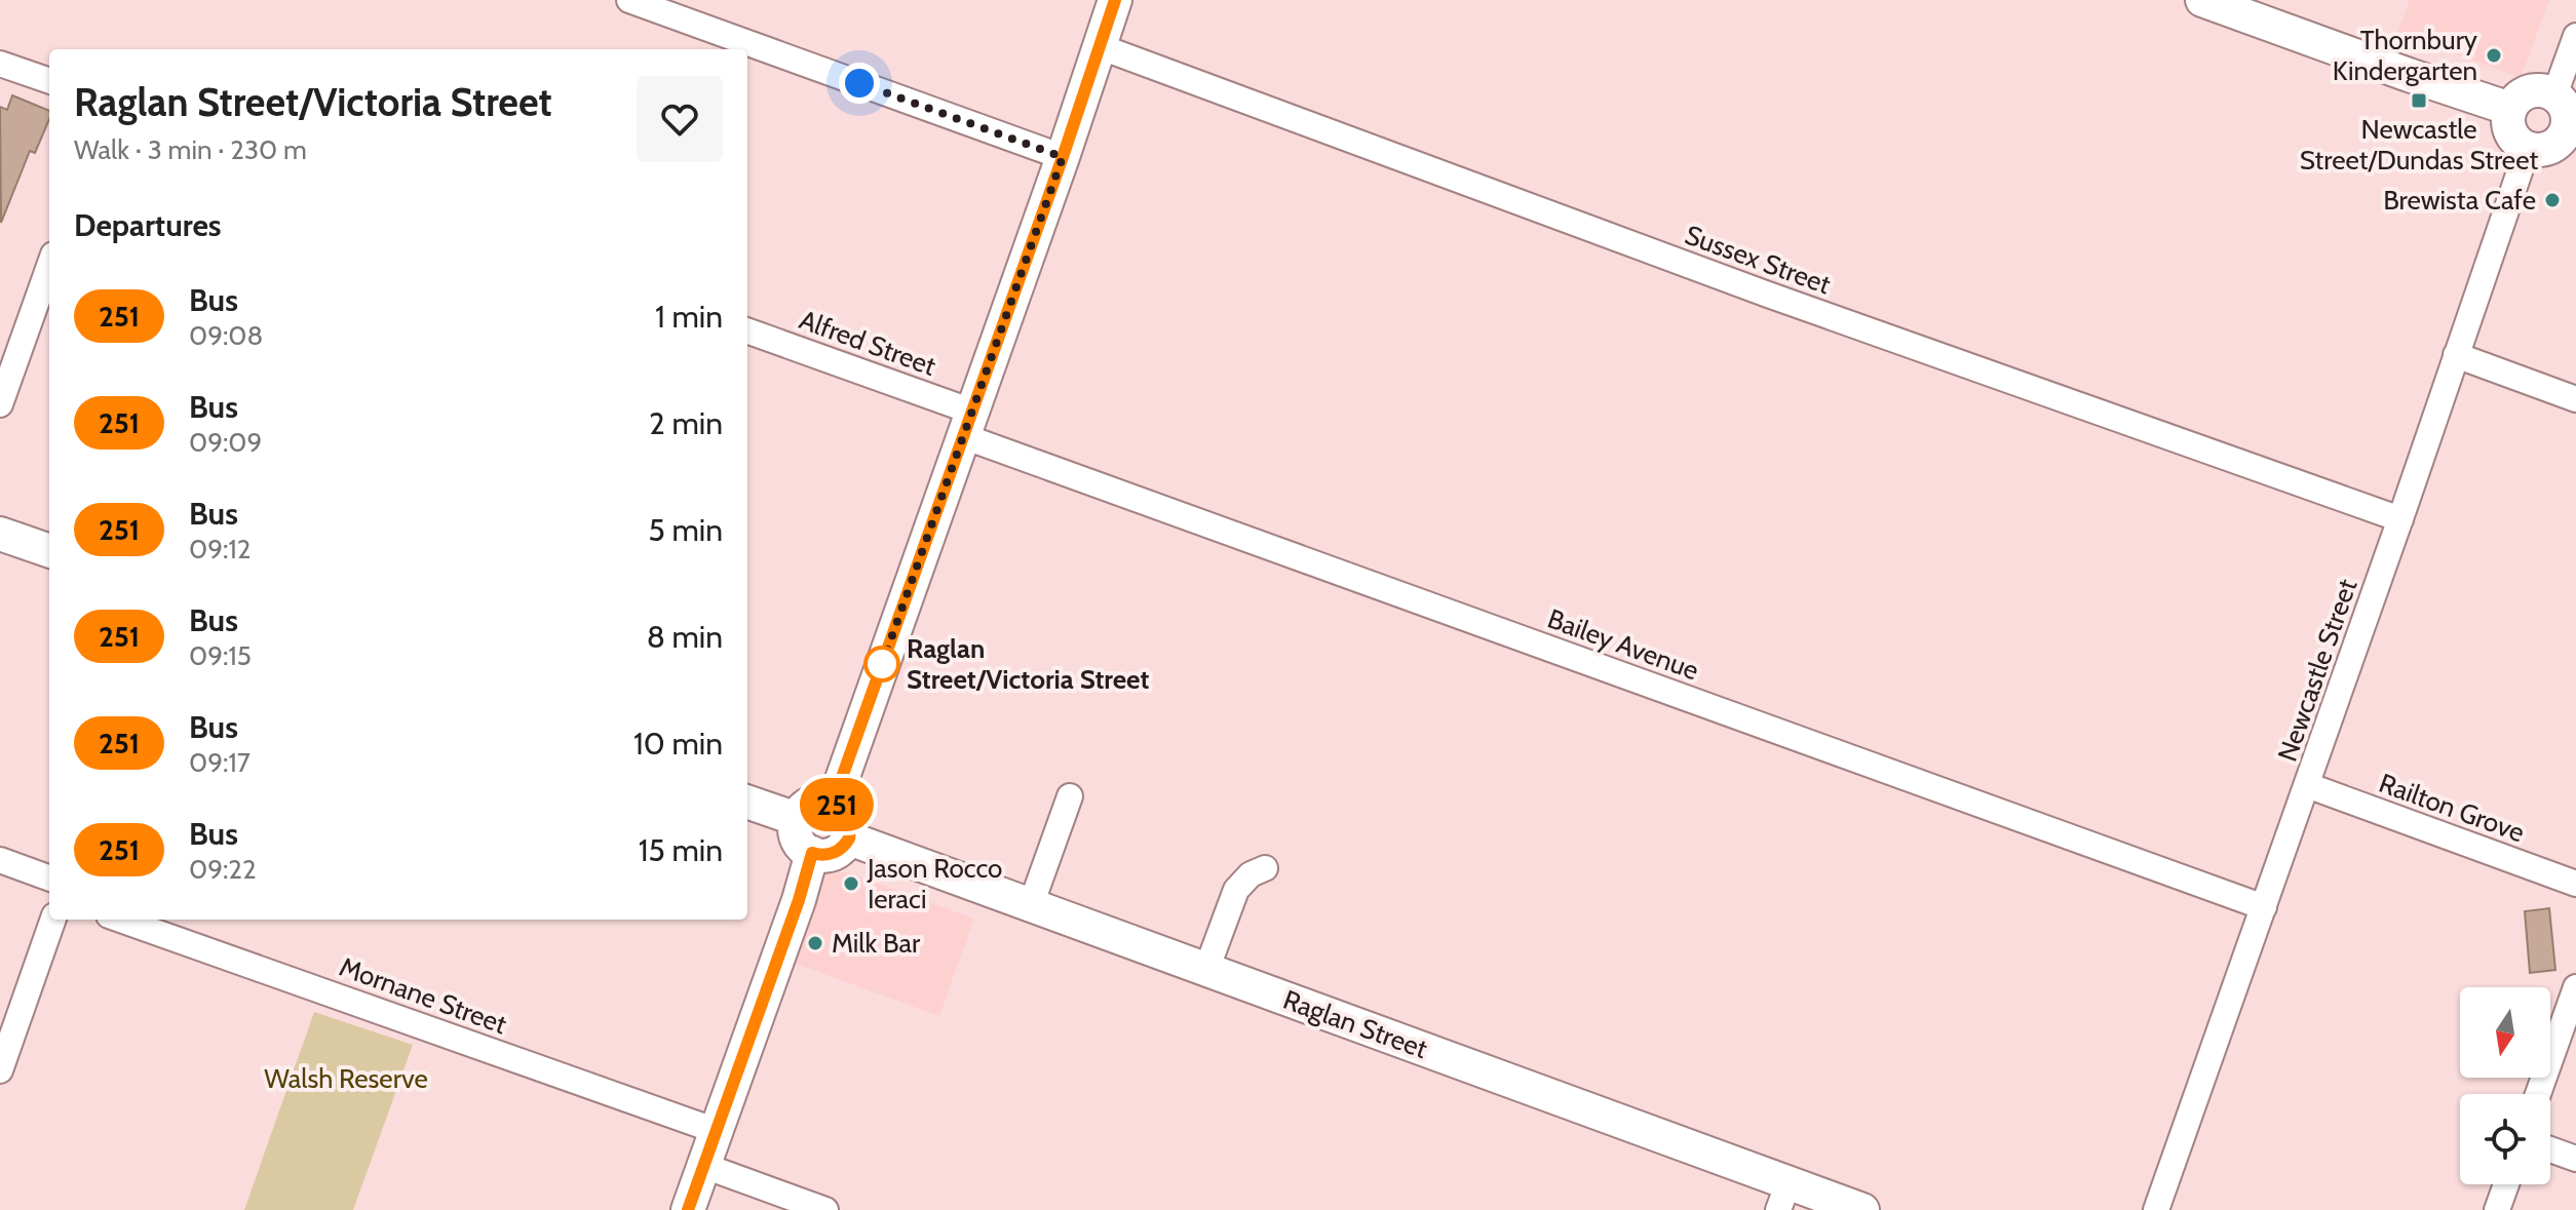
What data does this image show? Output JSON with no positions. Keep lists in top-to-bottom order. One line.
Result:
{"streets":{"street":["Sussex Street","Alfred Street","Bailey Avenue","Newcastle Street","Railton Grove","Mornane Street","Raglan Street"]},"crossings":[["Sussex Street","Newcastle Street"],["Alfred Street","Bailey Avenue"],["Bailey Avenue","Newcastle Street"],["Newcastle Street","Railton Grove"]],"parks":["Walsh Reserve"],"places":{"other":["Thornbury Kindergarten","Brewista Cafe","Raglan Street/Victoria Street","Jason Rocco Ieraci","Milk Bar"],"transit":["Newcastle Street/Dundas Street"]},"lines":["bus line 251"],"north":"bottom","page":{"on_map":"251","heading":[["Raglan Street/Victoria Street","Walk · 3 min · 230 m"],"Departures"],"list":[{"mark":"251","name":"Bus","note":"09:08","value":"1 min"},{"mark":"251","name":"Bus","note":"09:09","value":"2 min"},{"mark":"251","name":"Bus","note":"09:12","value":"5 min"},{"mark":"251","name":"Bus","note":"09:15","value":"8 min"},{"mark":"251","name":"Bus","note":"09:17","value":"10 min"},{"mark":"251","name":"Bus","note":"09:22","value":"15 min"}]}}
